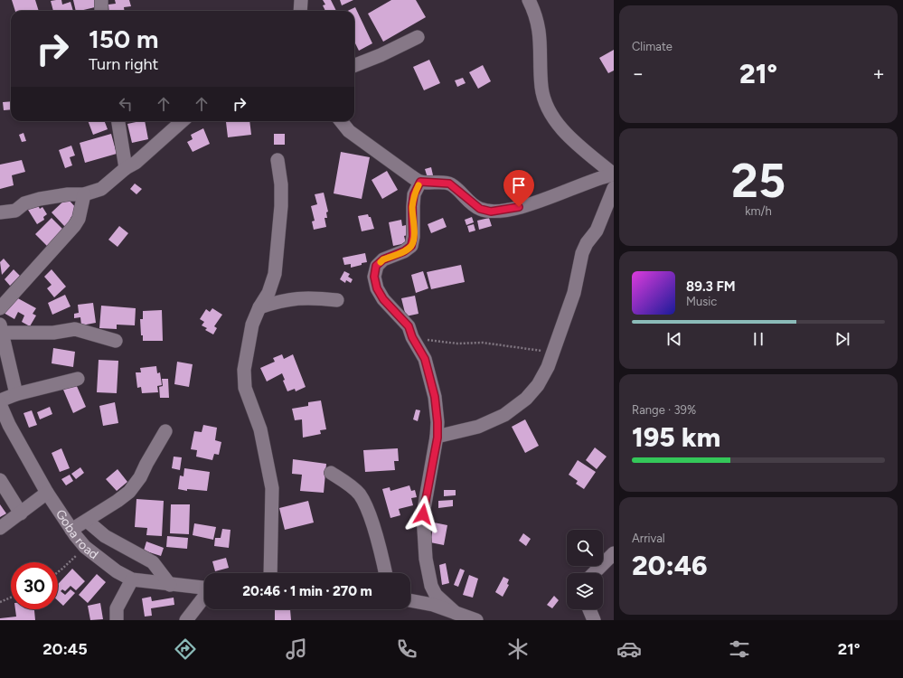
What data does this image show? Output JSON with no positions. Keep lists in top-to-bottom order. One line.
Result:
{"streets":{"street":["Goba road"]},"page":{"tile":["Climate",["25","km/h"],["Range · 39%","195 km"],["Arrival","20:46"]],"turn":["150 m","Turn right"],"heat":["−","21°","+"],"song":["89.3 FM","Music"],"limit":"30","trip":"20:46 · 1 min · 270 m","tabs":["20:45","21°"]}}
